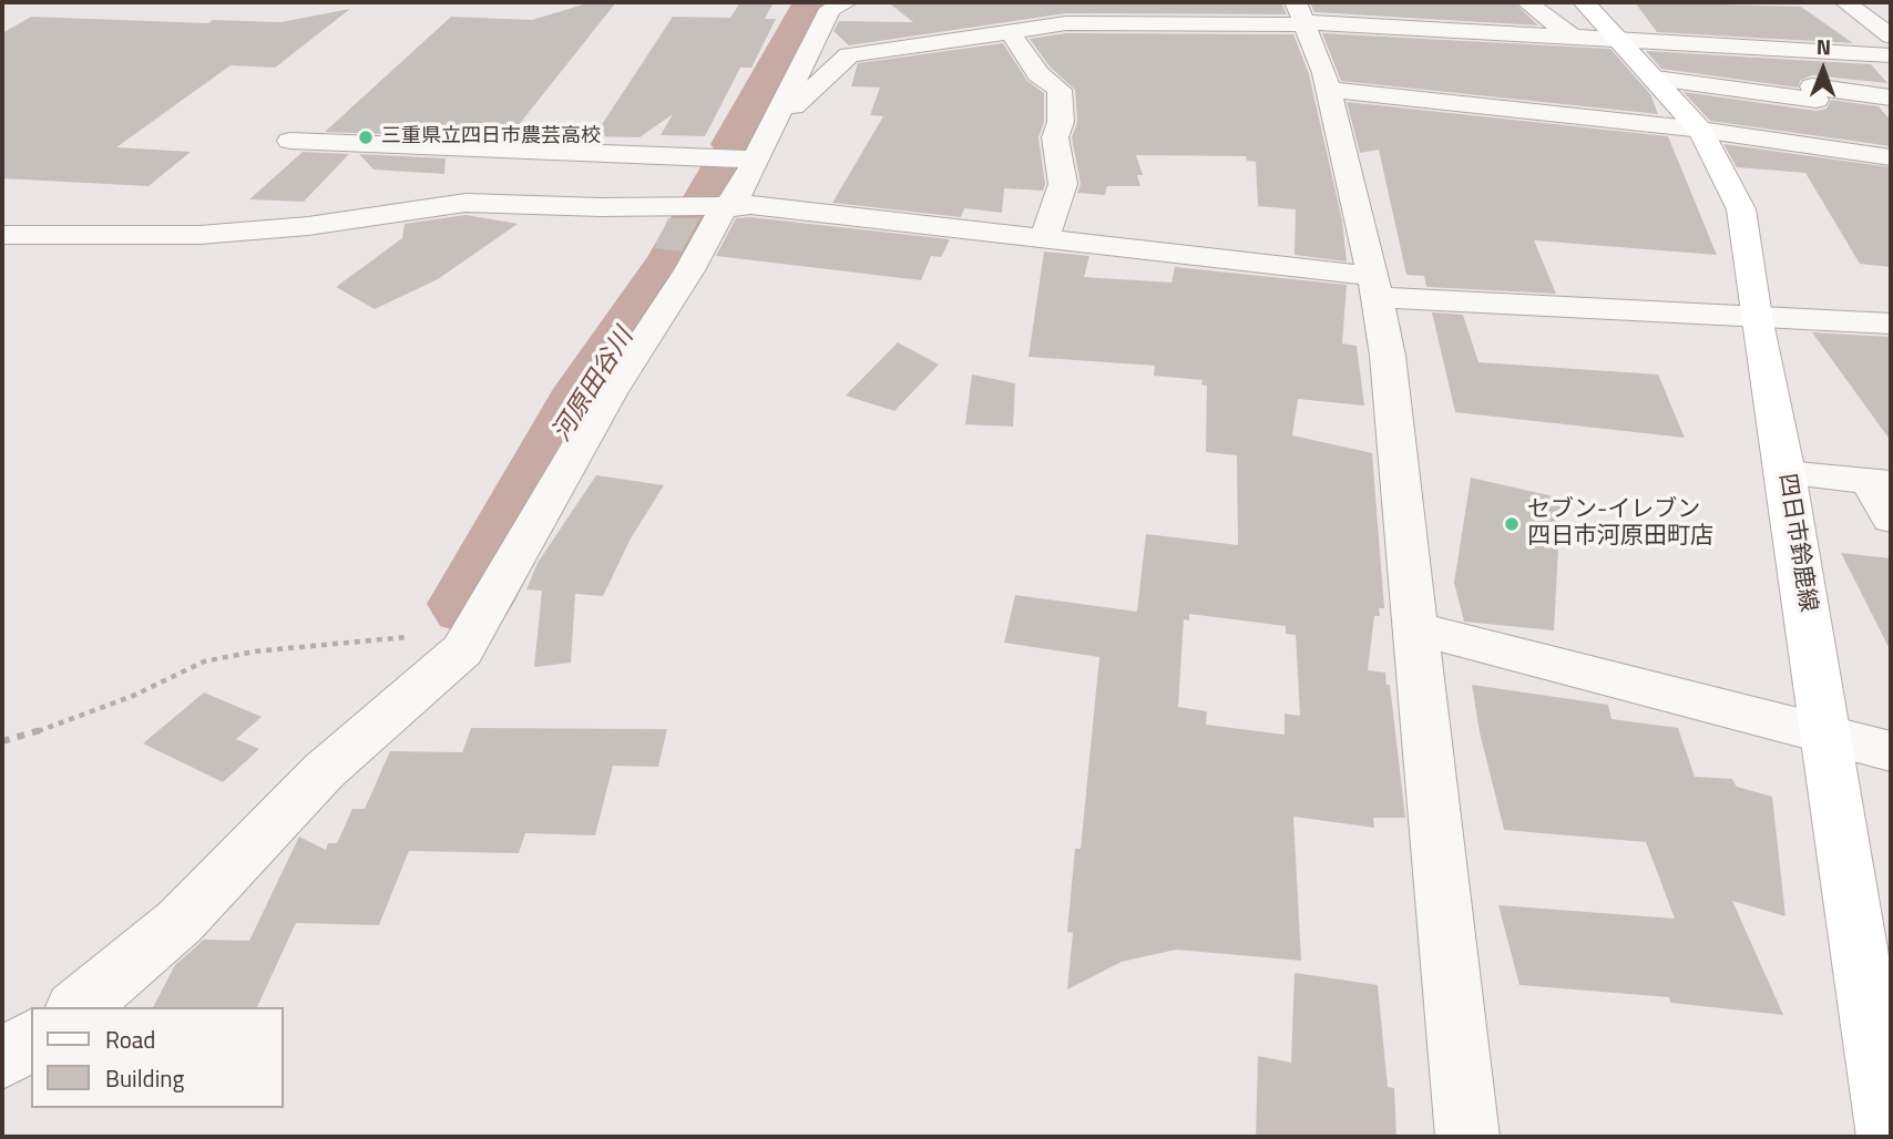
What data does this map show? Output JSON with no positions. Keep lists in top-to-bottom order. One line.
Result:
{"streets":{"main road":["四日市鈴鹿線"]},"water":["河原田谷川"],"places":["三重県立四日市農芸高校","セブン-イレブン 四日市河原田町店"],"legend":["Road","Building"],"north":"top"}
